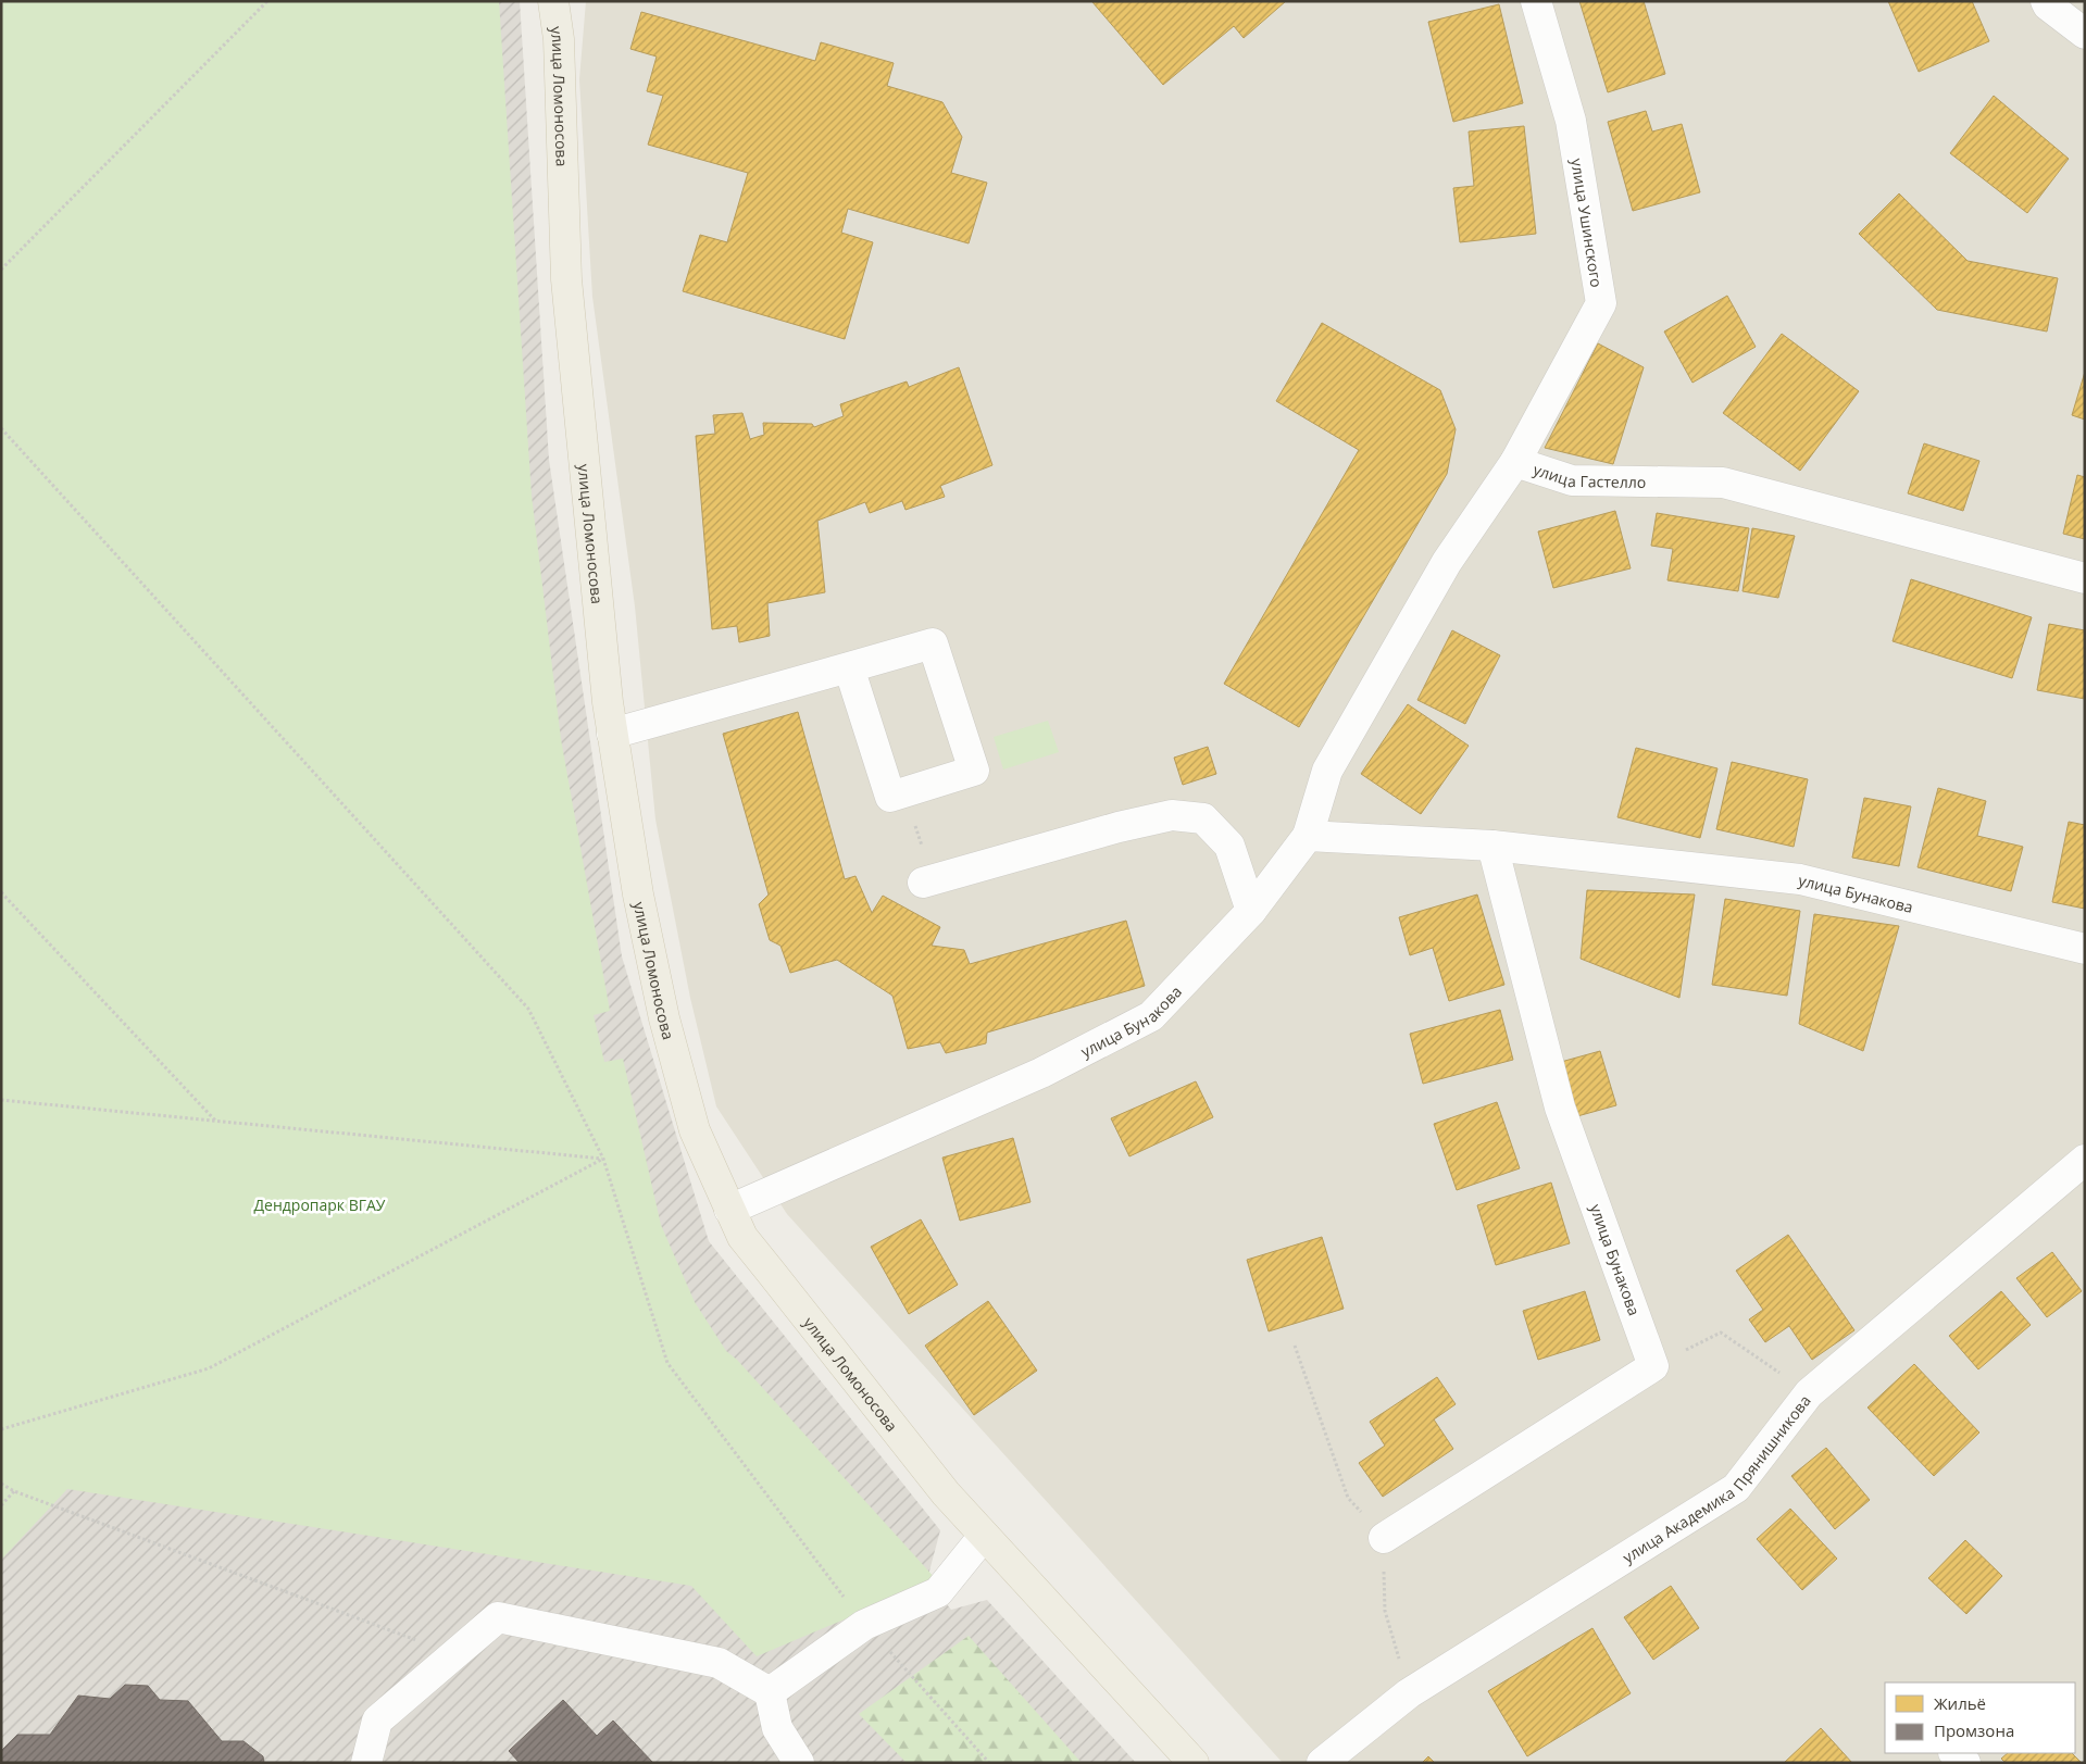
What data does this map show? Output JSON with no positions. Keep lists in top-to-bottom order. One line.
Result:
{"streets":{"main road":["улица Ломоносова"],"street":["улица Ушинского","улица Гастелло","улица Бунакова","улица Академика Прянишникова"]},"crossings":[["улица Ломоносова","улица Бунакова"],["улица Ушинского","улица Гастелло"],["улица Гастелло","улица Бунакова"]],"parks":["Дендропарк ВГАУ"],"legend":["Жильё","Промзона"]}
